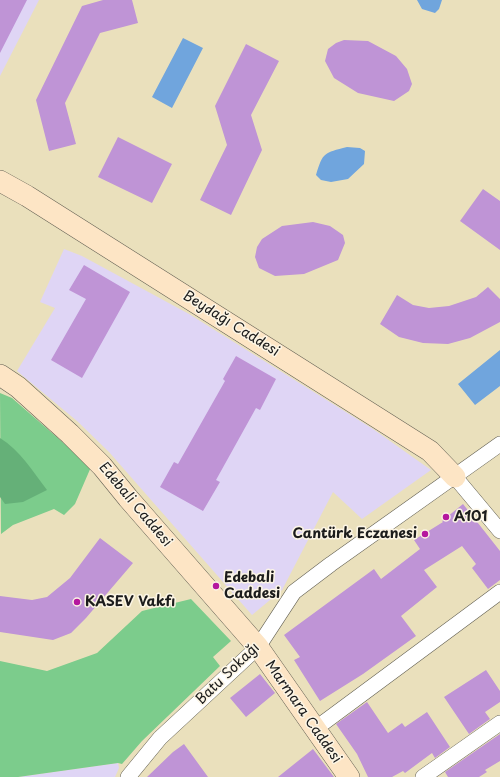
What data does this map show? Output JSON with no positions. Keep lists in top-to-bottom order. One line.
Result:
{"streets":{"street":["Beydağı Caddesi","Edebali Caddesi","Batu Sokağı","Marmara Caddesi"]},"crossings":[["Beydağı Caddesi","Batu Sokağı"],["Edebali Caddesi","Batu Sokağı"],["Edebali Caddesi","Marmara Caddesi"],["Batu Sokağı","Marmara Caddesi"]],"places":["A101","Cantürk Eczanesi","Edebali̇ Caddesi̇","KASEV Vakfı"]}
